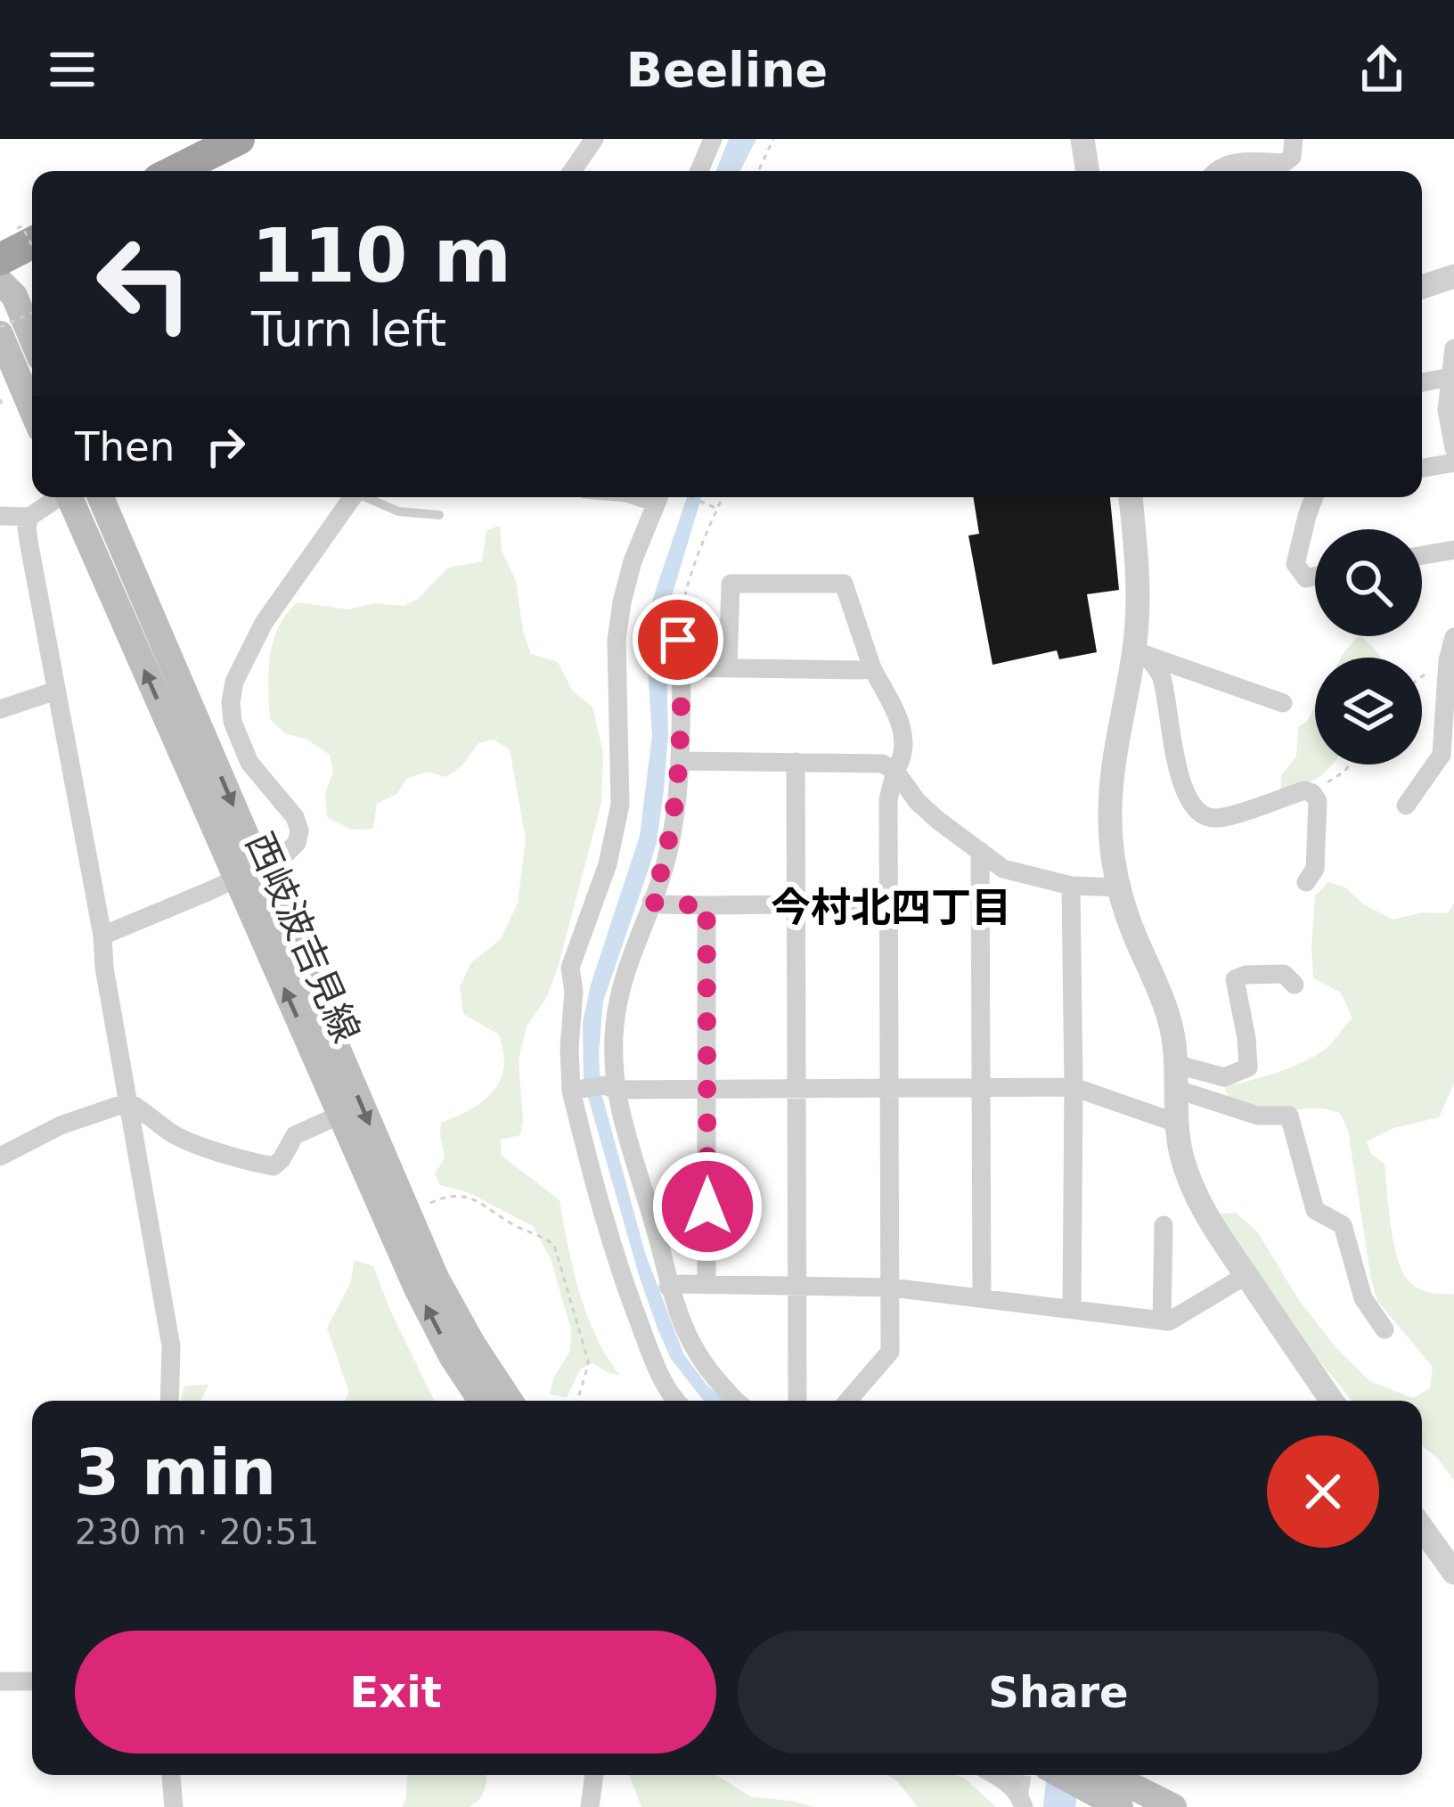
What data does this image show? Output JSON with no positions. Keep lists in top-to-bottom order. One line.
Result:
{"streets":{"main road":["西岐波吉見線"]},"districts":["今村北四丁目"],"page":{"header":"Beeline","turn":["110 m","Turn left"],"then":"Then","heading":["3 min","230 m · 20:51"],"buttons":["Exit","Share"]}}
